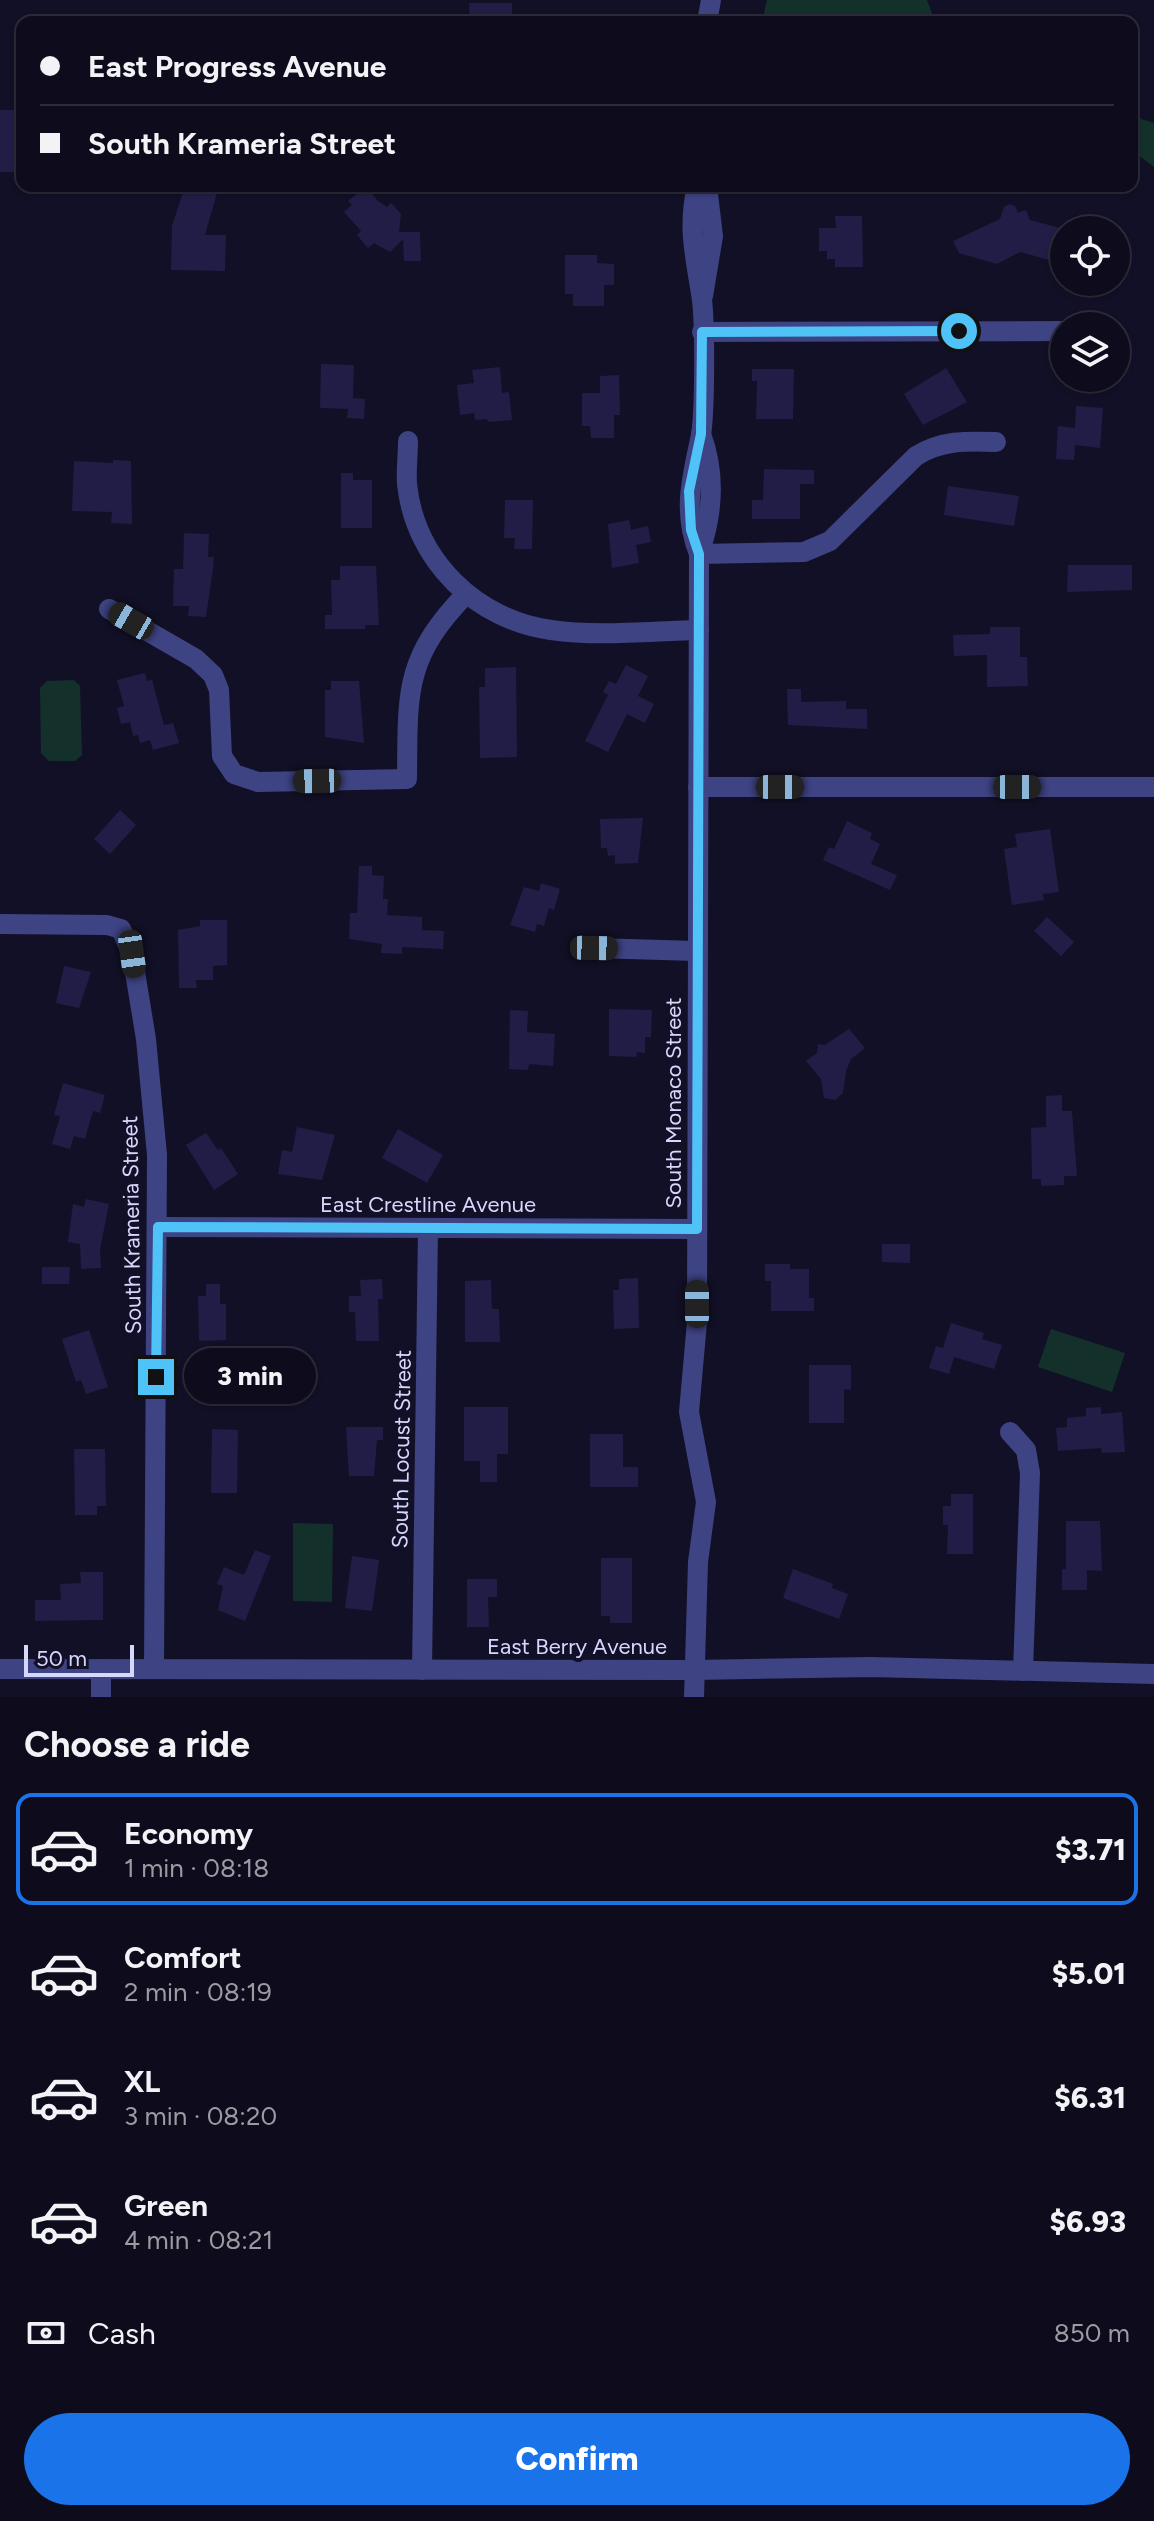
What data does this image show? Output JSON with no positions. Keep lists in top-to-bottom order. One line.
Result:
{"streets":{"street":["South Monaco Street","East Crestline Avenue","South Krameria Street","South Locust Street","East Berry Avenue"]},"crossings":[["South Monaco Street","East Crestline Avenue"],["South Monaco Street","East Berry Avenue"],["East Crestline Avenue","South Krameria Street"],["East Crestline Avenue","South Locust Street"],["South Krameria Street","East Berry Avenue"],["South Locust Street","East Berry Avenue"]],"scale_bar":"50 m","page":{"banner":["East Progress Avenue","South Krameria Street"],"bubble":"3 min","scale":"50 m","heading":"Choose a ride","list":[{"name":"Economy","note":"1 min · 08:18","value":"$3.71"},{"name":"Comfort","note":"2 min · 08:19","value":"$5.01"},{"name":"XL","note":"3 min · 08:20","value":"$6.31"},{"name":"Green","note":"4 min · 08:21","value":"$6.93"}],"pay":["Cash","850 m"],"buttons":"Confirm"}}
